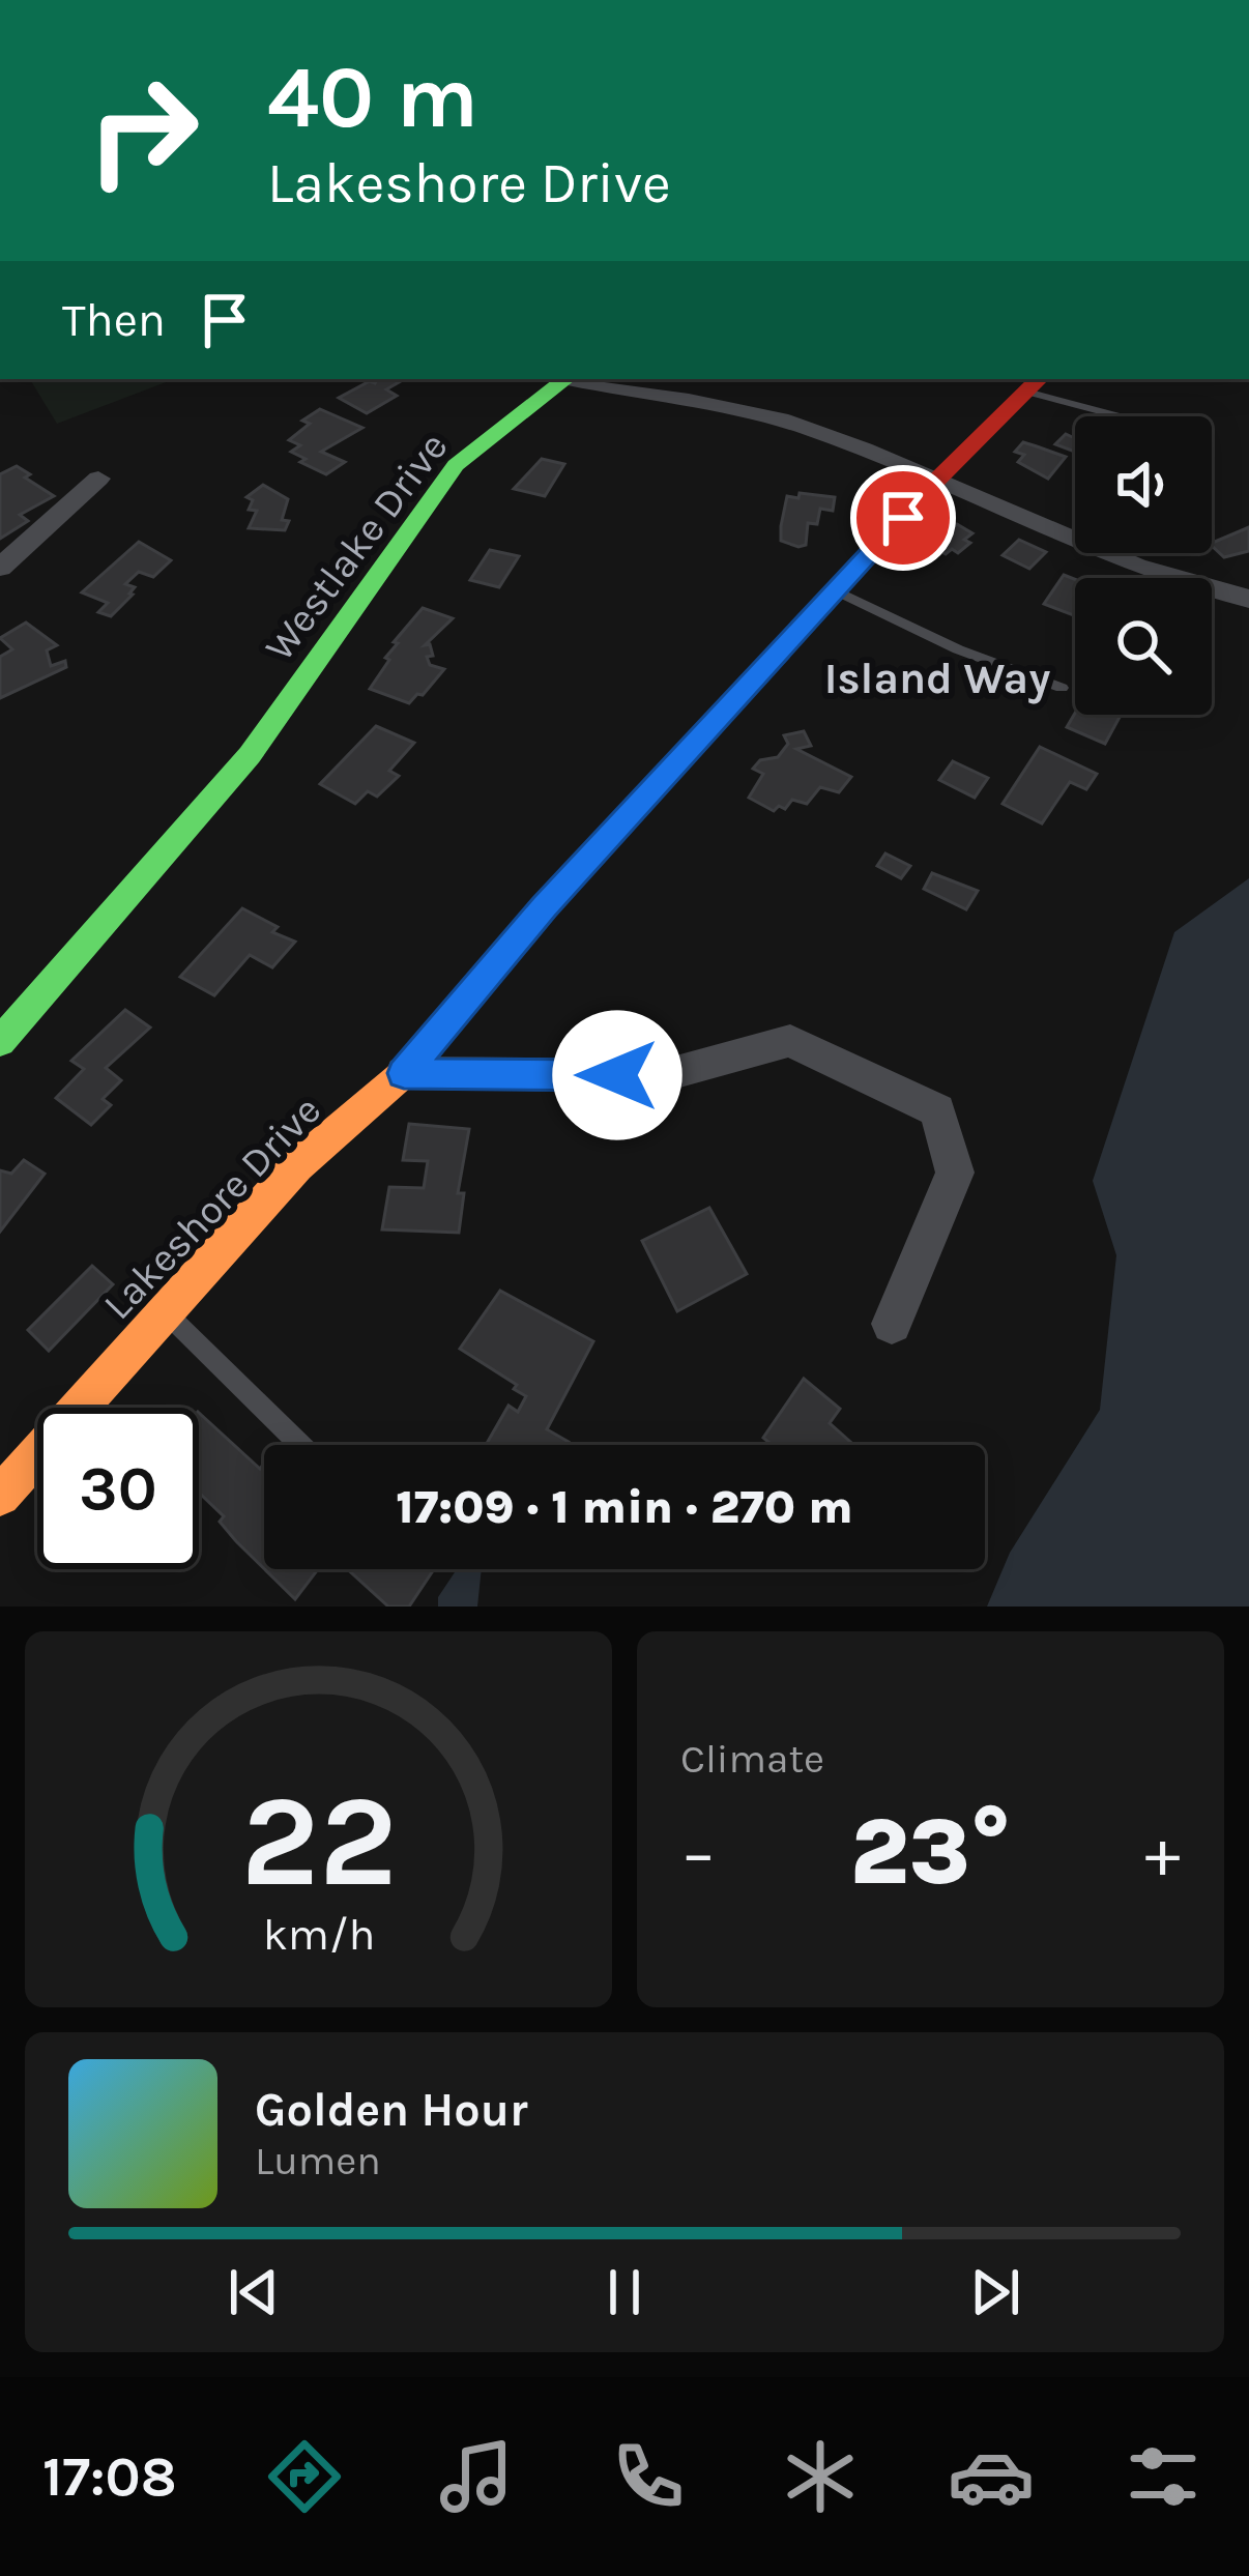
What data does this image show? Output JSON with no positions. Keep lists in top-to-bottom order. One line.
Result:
{"streets":{"street":["Westlake Drive","Lakeshore Drive"]},"crossings":[["Westlake Drive","Lakeshore Drive"]],"districts":["Island Way"],"page":{"turn":["40 m","Lakeshore Drive"],"then":"Then","limit":"30","trip":"17:09 · 1 min · 270 m","tile":"Climate","heat":["−","23°","+"],"song":["Golden Hour","Lumen"],"tabs":"17:08","gauge":["22","km/h"]}}
